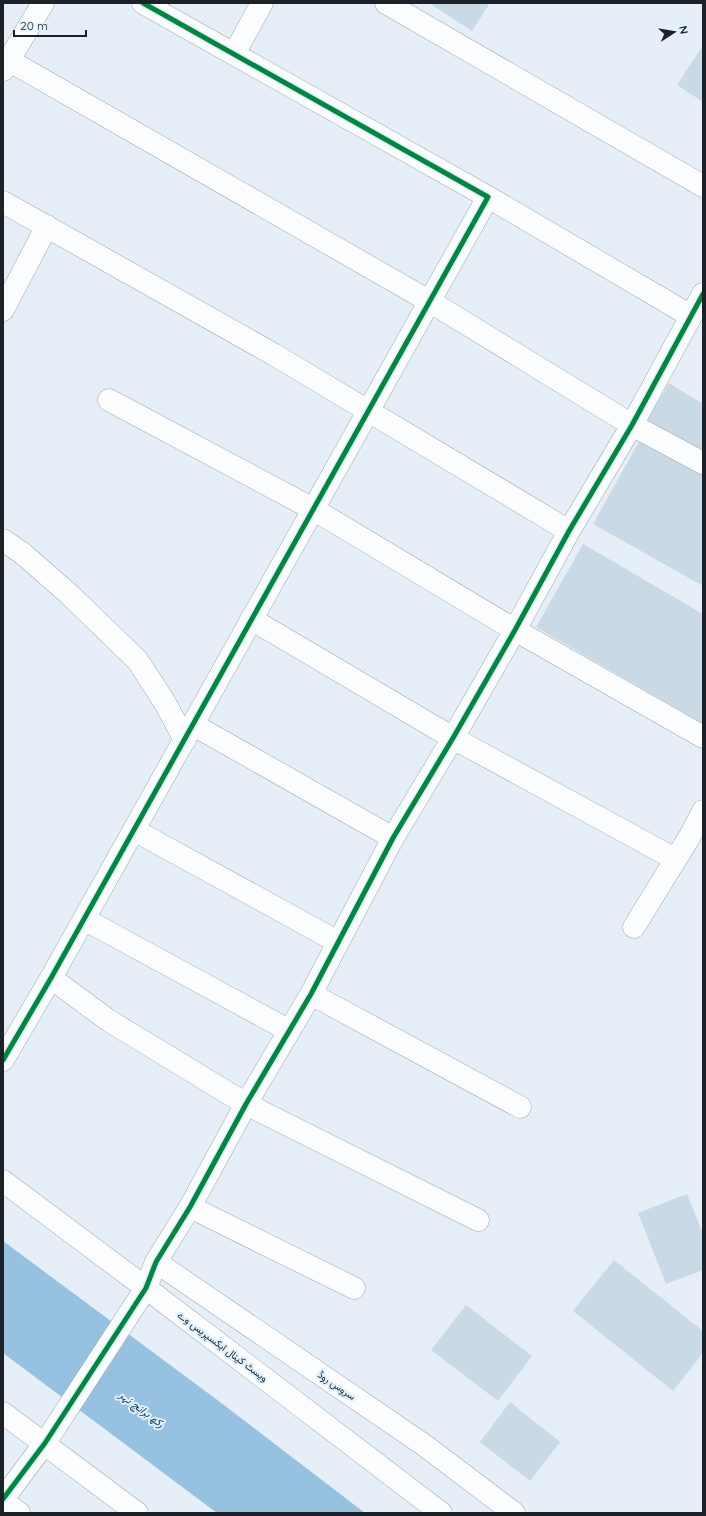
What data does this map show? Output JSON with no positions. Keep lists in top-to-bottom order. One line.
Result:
{"streets":{"street":["ویسٹ کینال ایکسپریس وے","سروس روڈ"]},"water":["رکھ برانچ نہر"],"scale_bar":"20 m","north":"right"}
